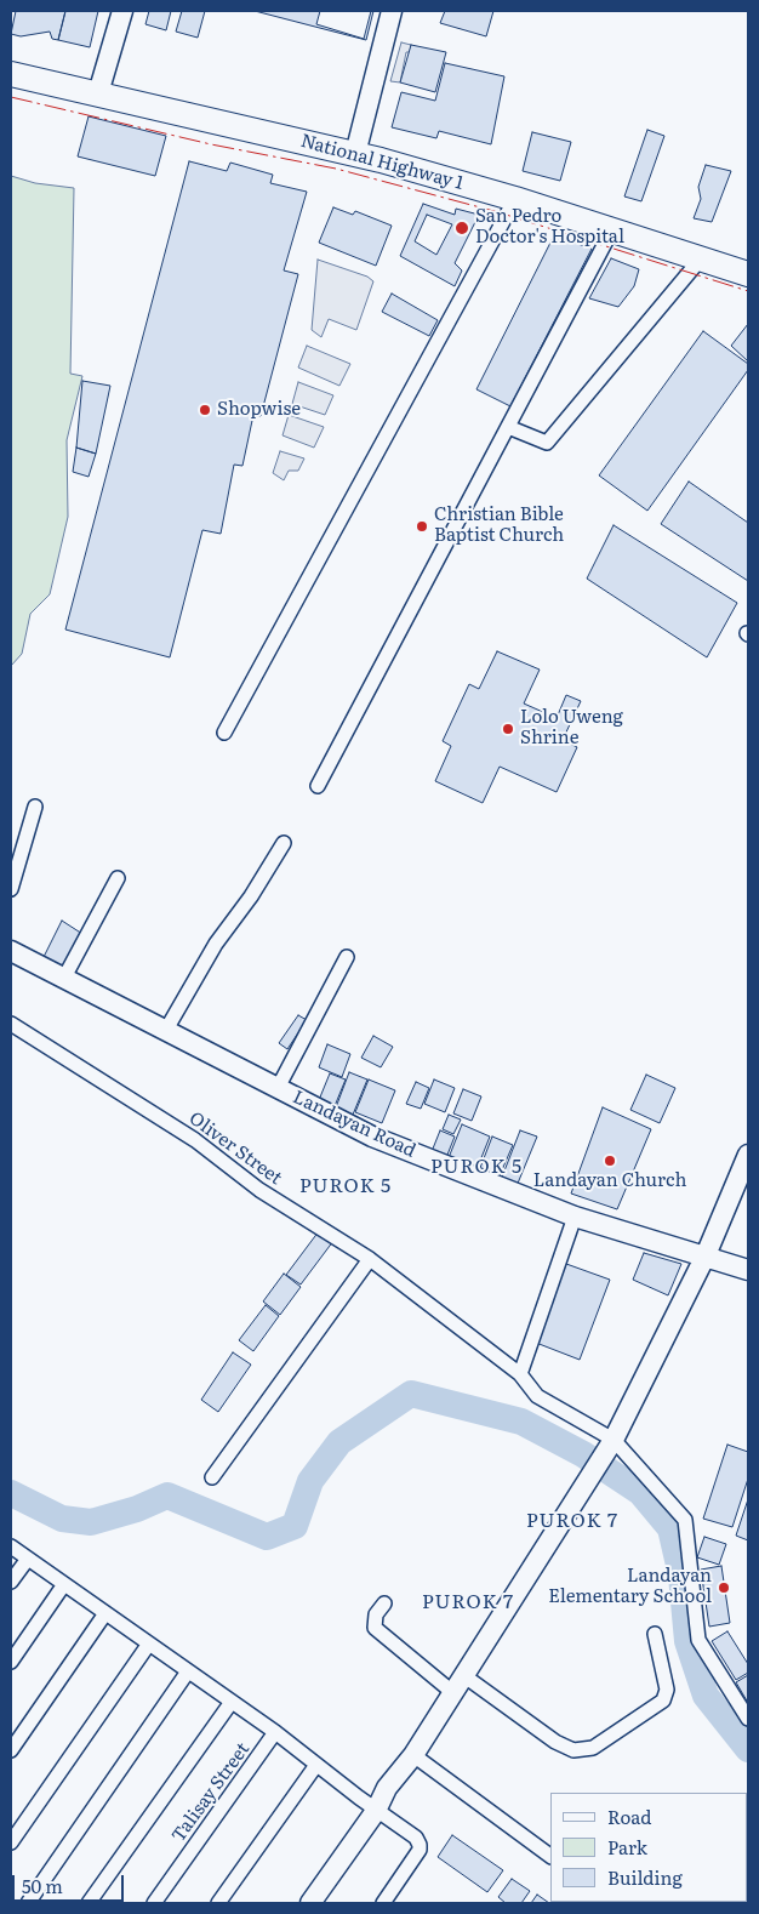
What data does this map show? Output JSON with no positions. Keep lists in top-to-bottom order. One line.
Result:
{"streets":{"highway":["National Highway 1"],"street":["Landayan Road","Oliver Street","Talisay Street"]},"districts":["PUROK 5","PUROK 5","PUROK 7","PUROK 7"],"places":["San Pedro Doctor's Hospital","Shopwise","Christian Bible Baptist Church","Lolo Uweng Shrine","Landayan Church","Landayan Elementary School"],"legend":["Road","Park","Building"],"scale_bar":"50 m"}
